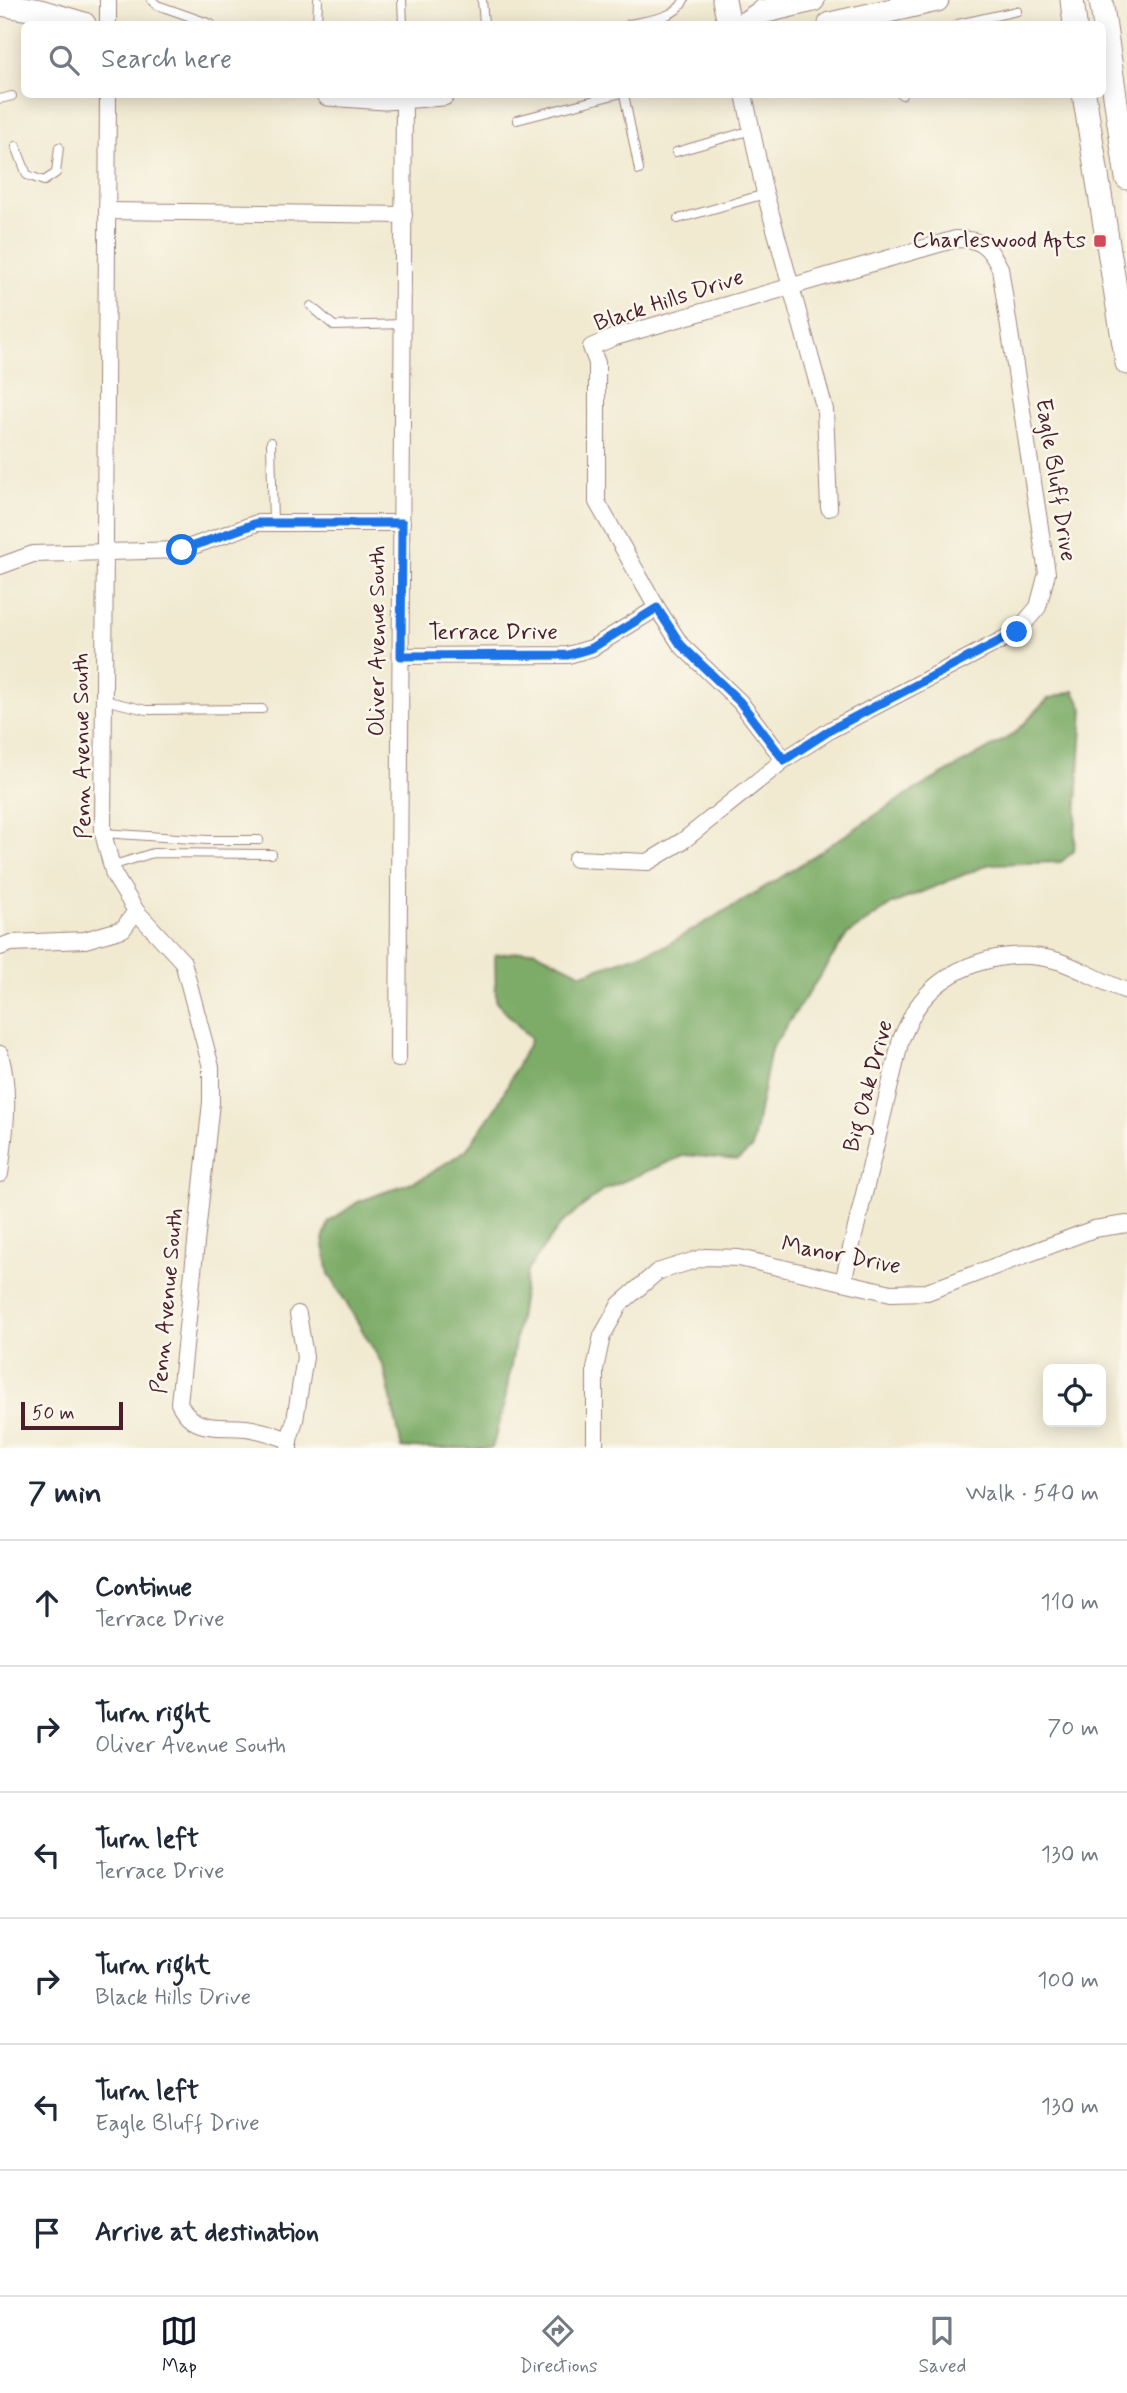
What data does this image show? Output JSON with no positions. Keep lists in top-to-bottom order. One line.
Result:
{"streets":{"street":["Black Hills Drive","Eagle Bluff Drive","Terrace Drive","Oliver Avenue South","Penn Avenue South","Big Oak Drive","Manor Drive"]},"crossings":[["Black Hills Drive","Eagle Bluff Drive"],["Black Hills Drive","Terrace Drive"],["Terrace Drive","Oliver Avenue South"],["Big Oak Drive","Manor Drive"]],"places":{"transit":["Charleswood Apts"]},"scale_bar":"50 m","page":{"search":"Search here","scale":"50 m","heading":["7 min","Walk · 540 m"],"list":[["Continue","Terrace Drive","110 m"],["Turn right","Oliver Avenue South","70 m"],["Turn left","Terrace Drive","130 m"],["Turn right","Black Hills Drive","100 m"],["Turn left","Eagle Bluff Drive","130 m"],"Arrive at destination"],"nav":["Map","Directions","Saved"]}}
